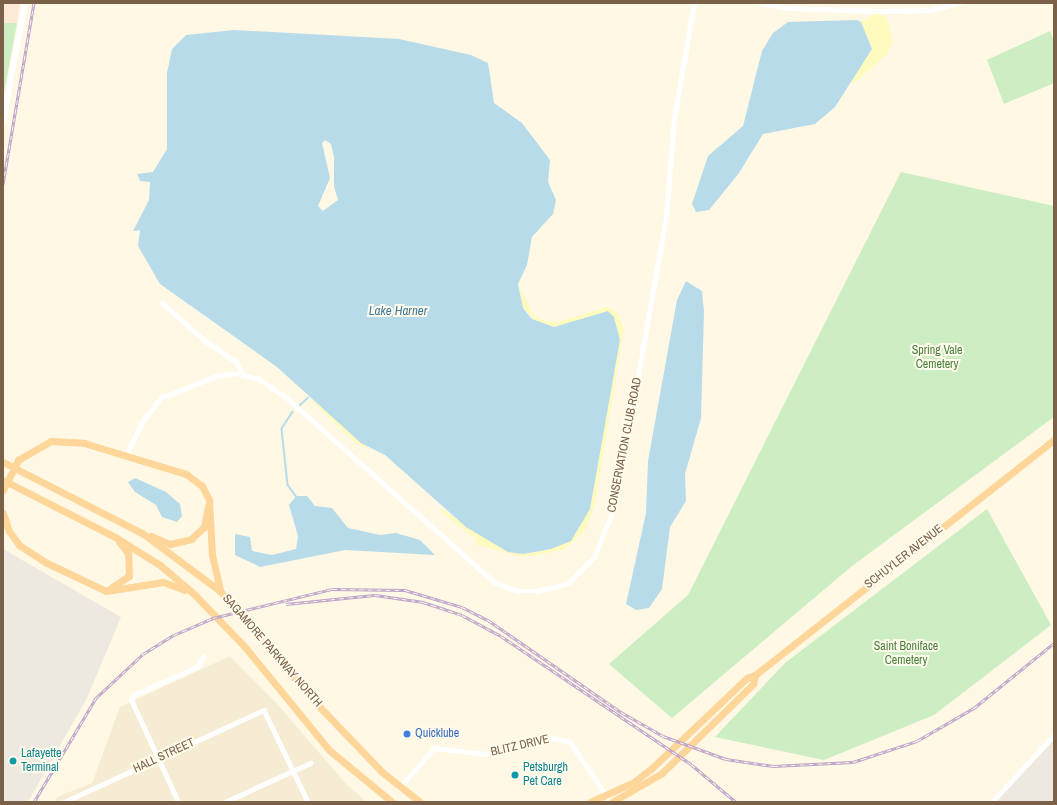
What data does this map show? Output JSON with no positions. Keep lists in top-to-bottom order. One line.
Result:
{"streets":{"highway":["SCHUYLER AVENUE","SAGAMORE PARKWAY NORTH"],"street":["CONSERVATION CLUB ROAD","BLITZ DRIVE","HALL STREET"]},"crossings":[["SCHUYLER AVENUE","BLITZ DRIVE"],["SAGAMORE PARKWAY NORTH","BLITZ DRIVE"]],"water":["Lake Harner"],"parks":["Spring Vale Cemetery","Saint Boniface Cemetery"],"places":["Quicklube","Lafayette Terminal","Petsburgh Pet Care"]}
